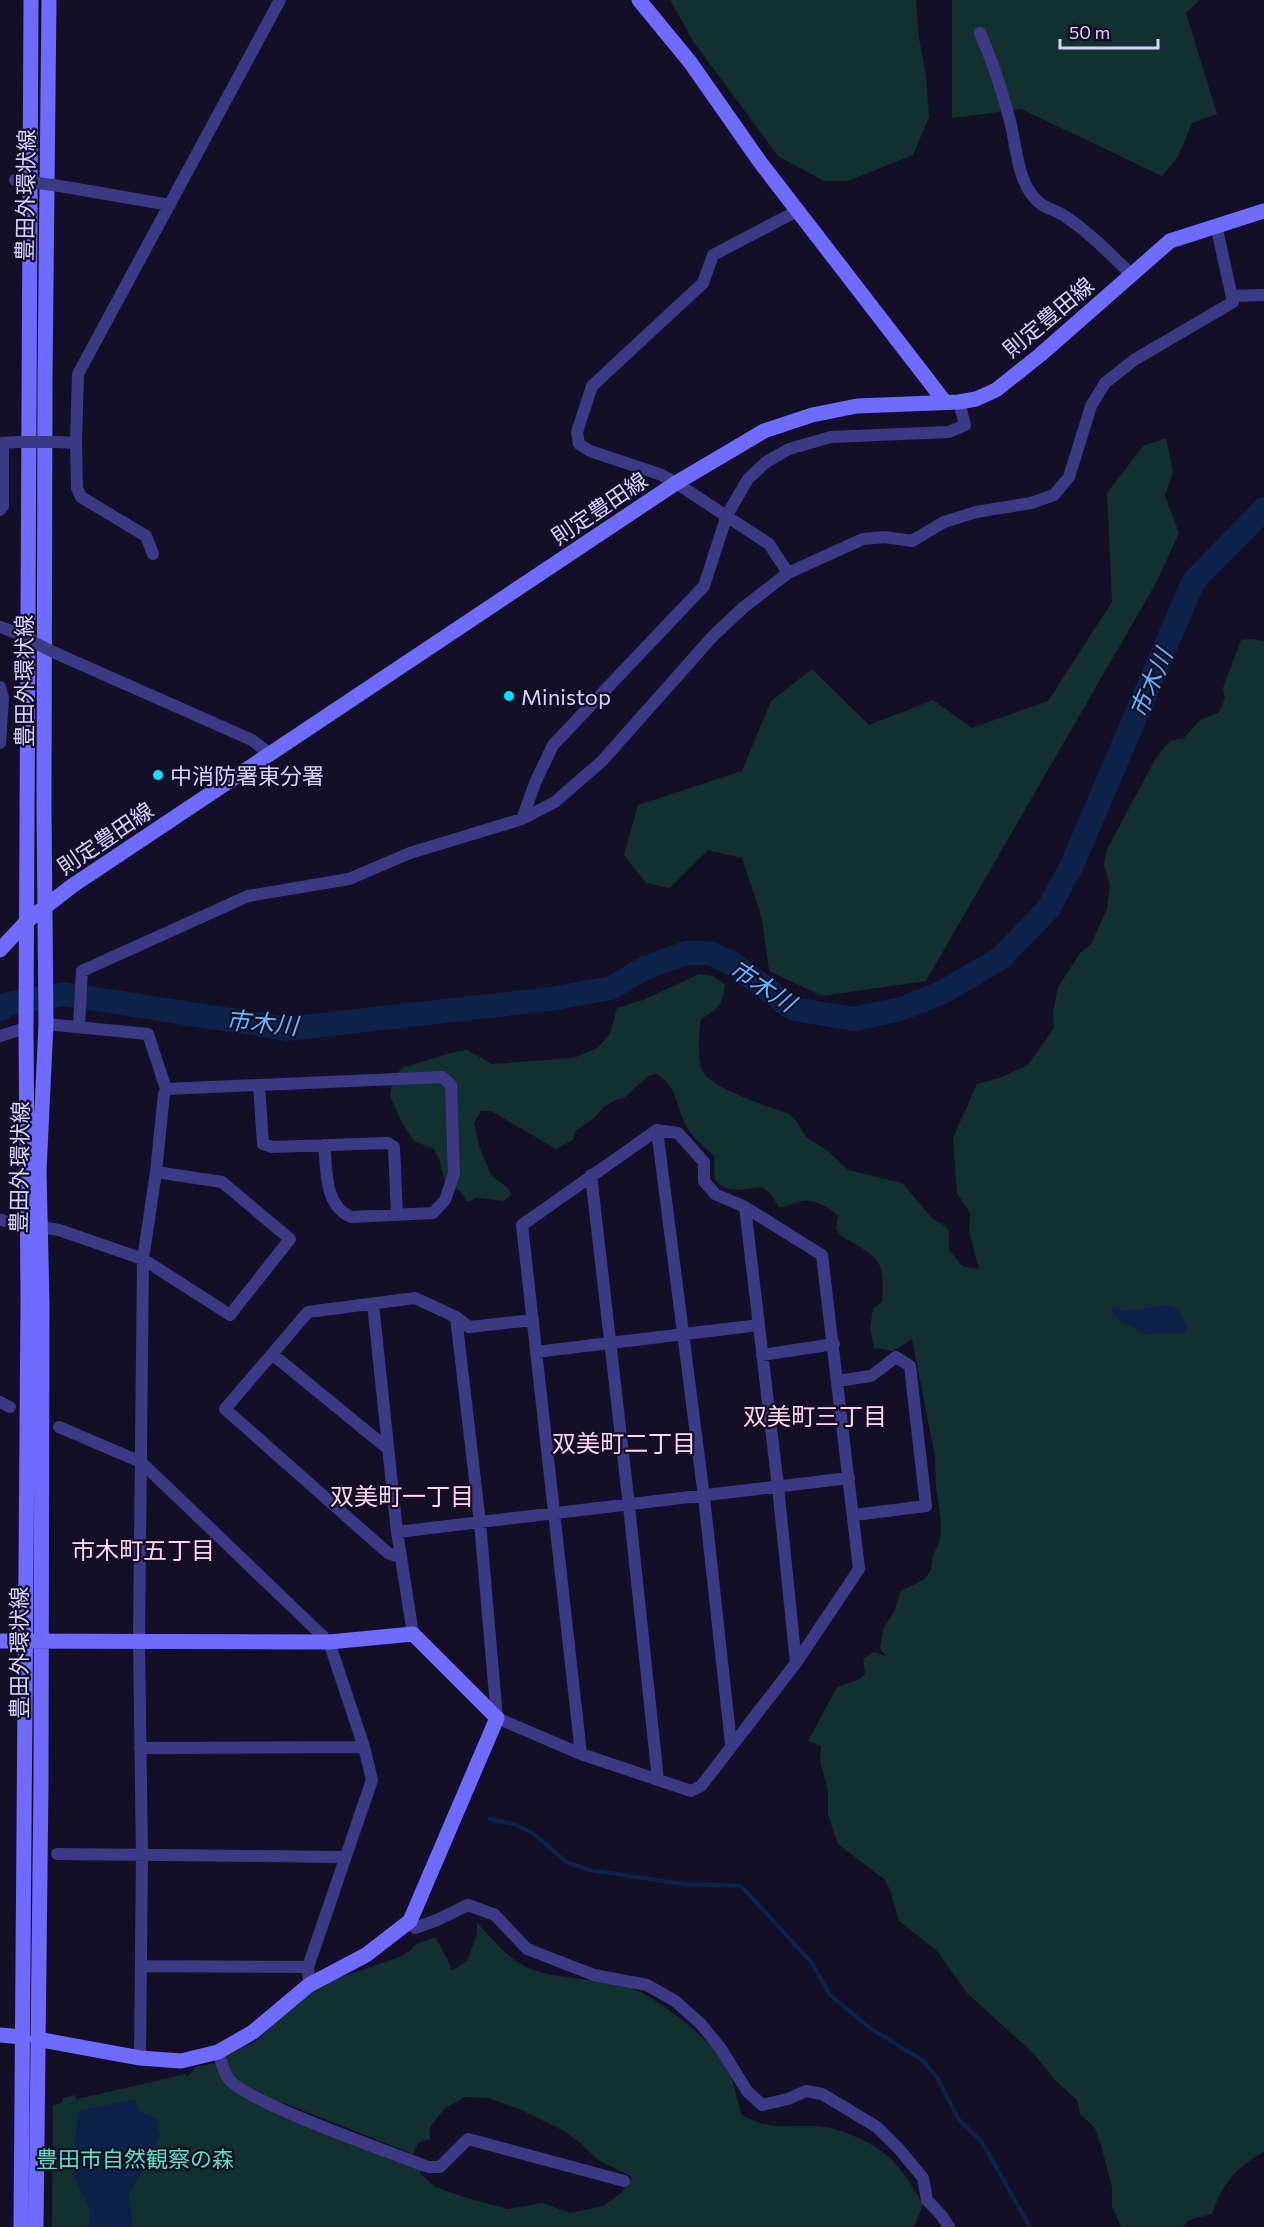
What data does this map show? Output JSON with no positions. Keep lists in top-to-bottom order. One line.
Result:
{"streets":{"street":["豊田外環状線","則定豊田線"]},"crossings":[["豊田外環状線","則定豊田線"]],"districts":["双美町三丁目","双美町二丁目","双美町一丁目","市木町五丁目"],"water":["市木川"],"parks":["豊田市自然観察の森"],"places":["Ministop","中消防署東分署"],"scale_bar":"50 m"}
